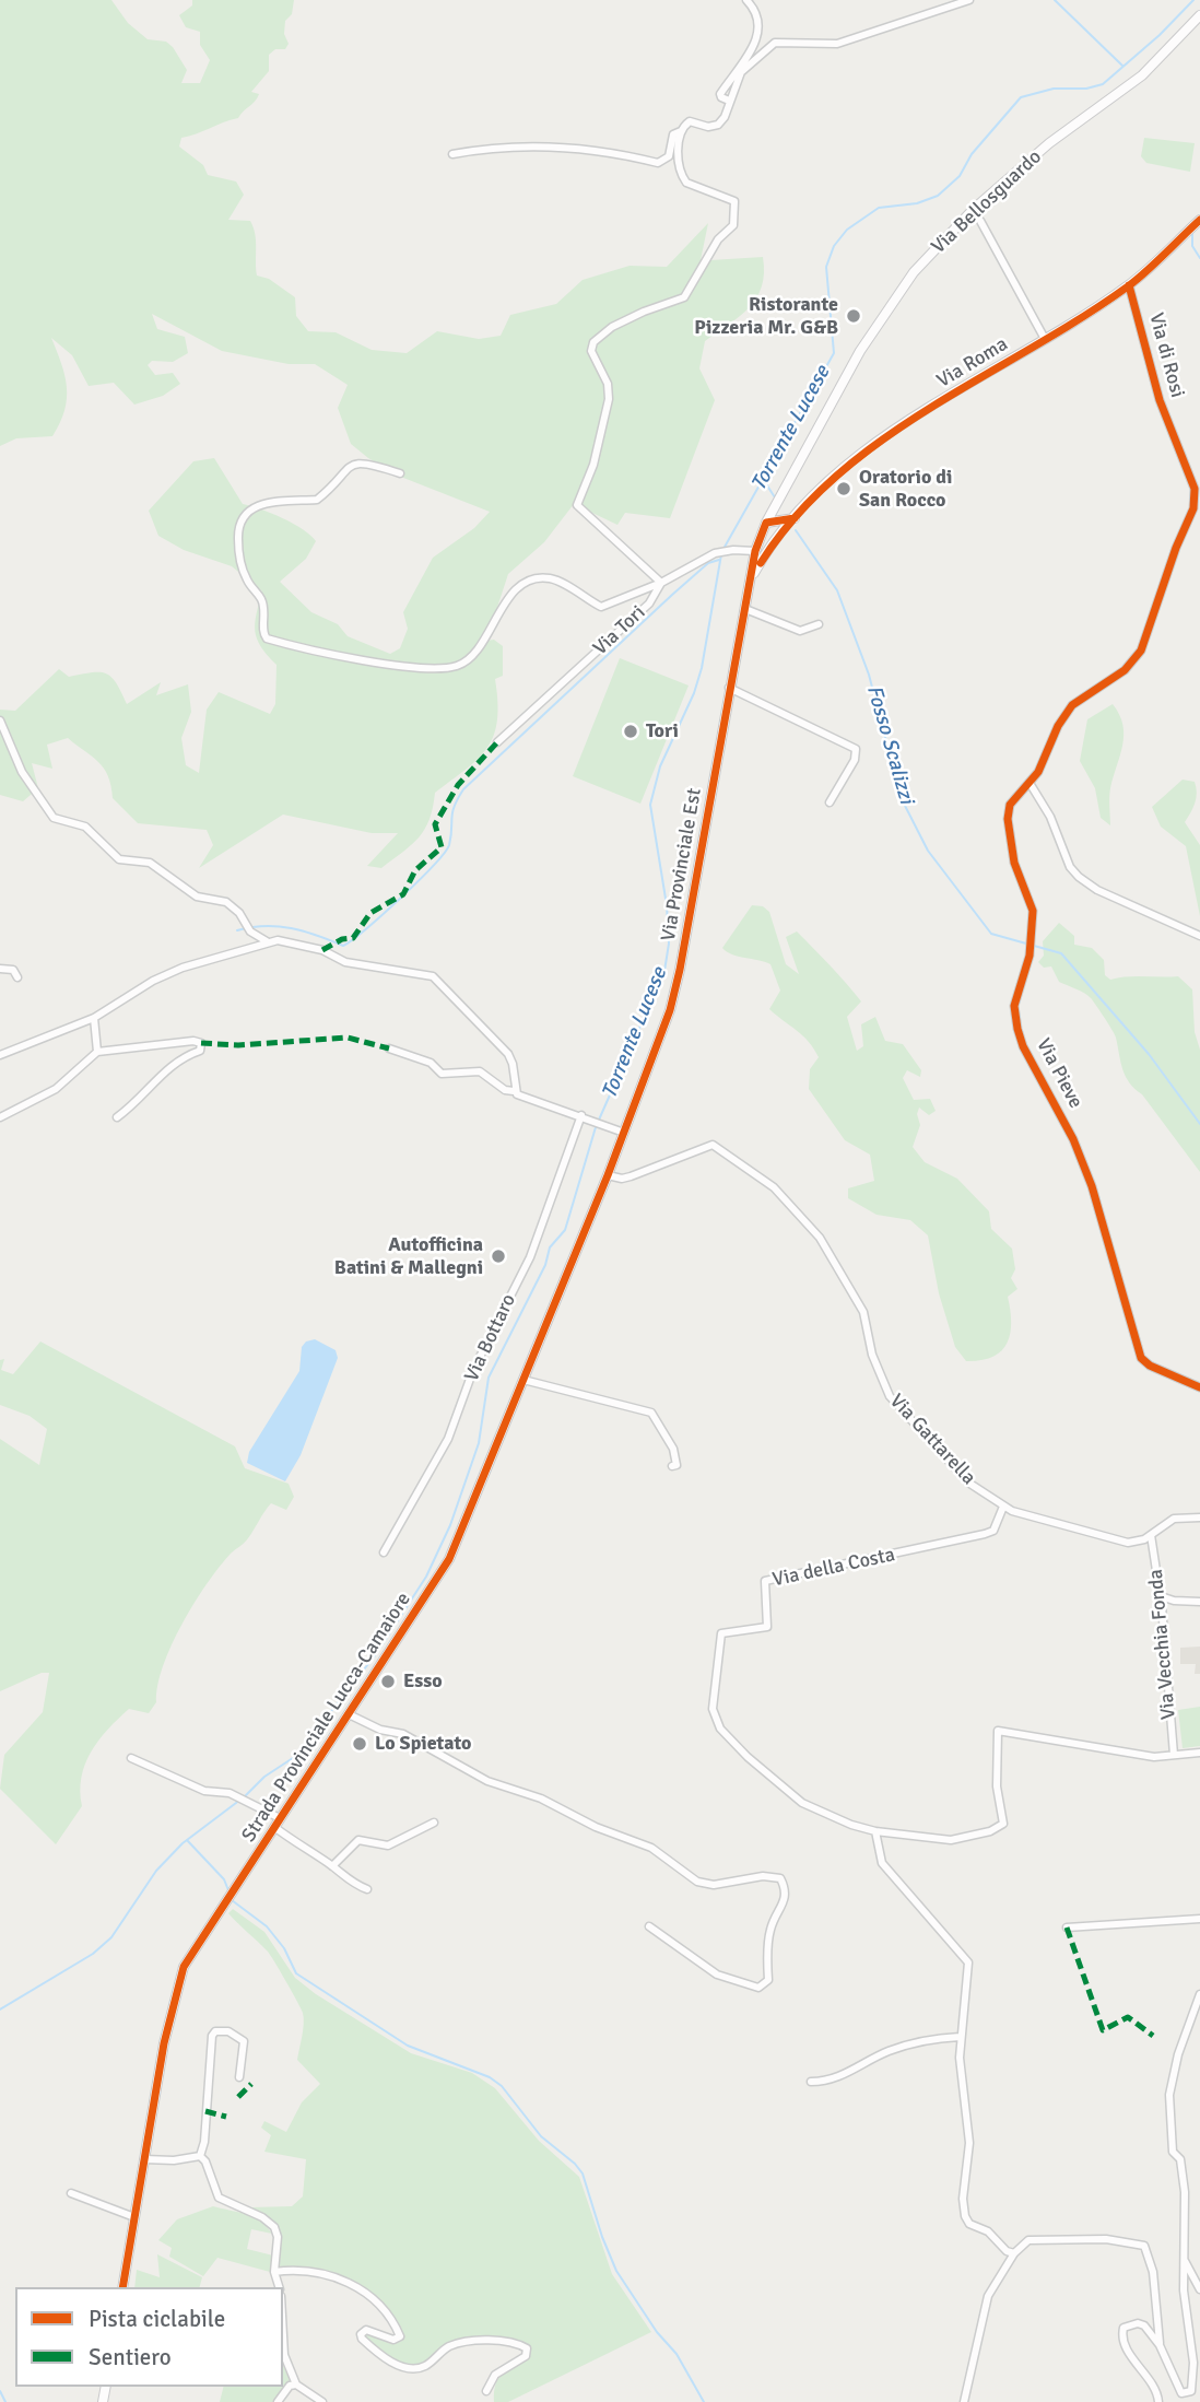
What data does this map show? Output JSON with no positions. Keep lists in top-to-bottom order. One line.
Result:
{"streets":{"main road":["Via Bellosguardo","Via Roma","Via Provinciale Est","Strada Provinciale Lucca-Camaiore"],"street":["Via di Rosi","Via Tori","Via Pieve","Via Bottaro","Via Gattarella","Via della Costa","Via Vecchia Fonda"]},"crossings":[["Via Bellosguardo","Via Tori"],["Via Bellosguardo","Via Provinciale Est"],["Via di Rosi","Via Roma"],["Via di Rosi","Via Pieve"],["Via Roma","Via Provinciale Est"],["Via Tori","Via Provinciale Est"],["Via Provinciale Est","Via Gattarella"],["Via Provinciale Est","Strada Provinciale Lucca-Camaiore"],["Via Gattarella","Via della Costa"],["Via Gattarella","Via Vecchia Fonda"],["Via Gattarella","Strada Provinciale Lucca-Camaiore"],["Via della Costa","Via Vecchia Fonda"]],"water":["Torrente Lucese","Fosso Scalizzi"],"places":["Ristorante Pizzeria Mr. G&B","Oratorio di San Rocco","Tori","Autofficina Batini & Mallegni","Esso","Lo Spietato"],"legend":["Pista ciclabile","Sentiero"]}
